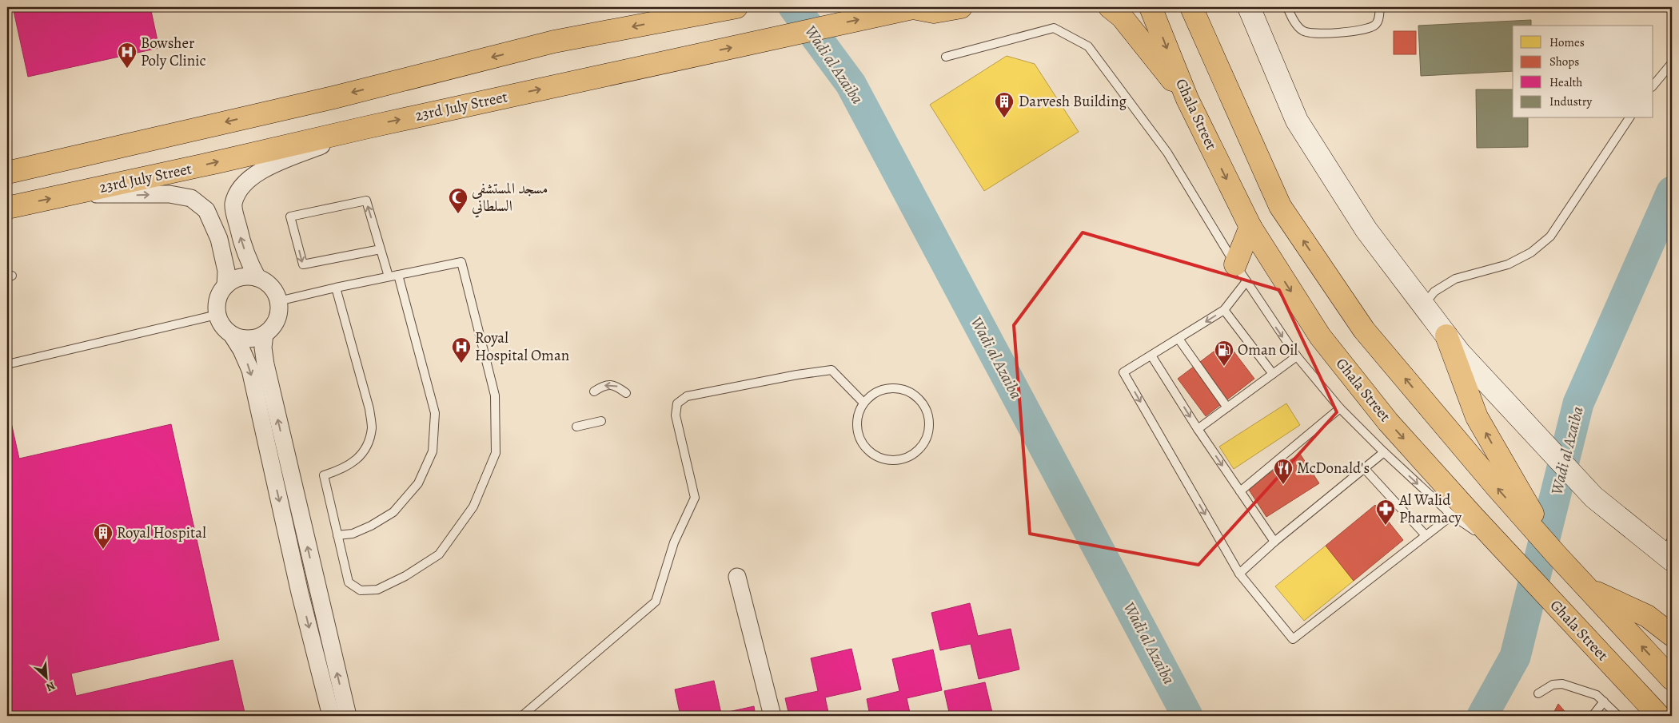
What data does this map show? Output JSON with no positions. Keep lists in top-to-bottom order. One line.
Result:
{"streets":{"main road":["23rd July Street","Ghala Street"]},"water":["Wadi al Azaiba"],"places":{"hospital":["Bowsher Poly Clinic","Royal Hospital Oman"],"building":["Darvesh Building","Royal Hospital"],"mosque":["مسجد المستشفى السلطاني"],"fuel station":["Oman Oil"],"restaurant":["McDonald's"],"pharmacy":["Al Walid Pharmacy"]},"legend":["Homes","Shops","Health","Industry"],"north":"bottom right"}
